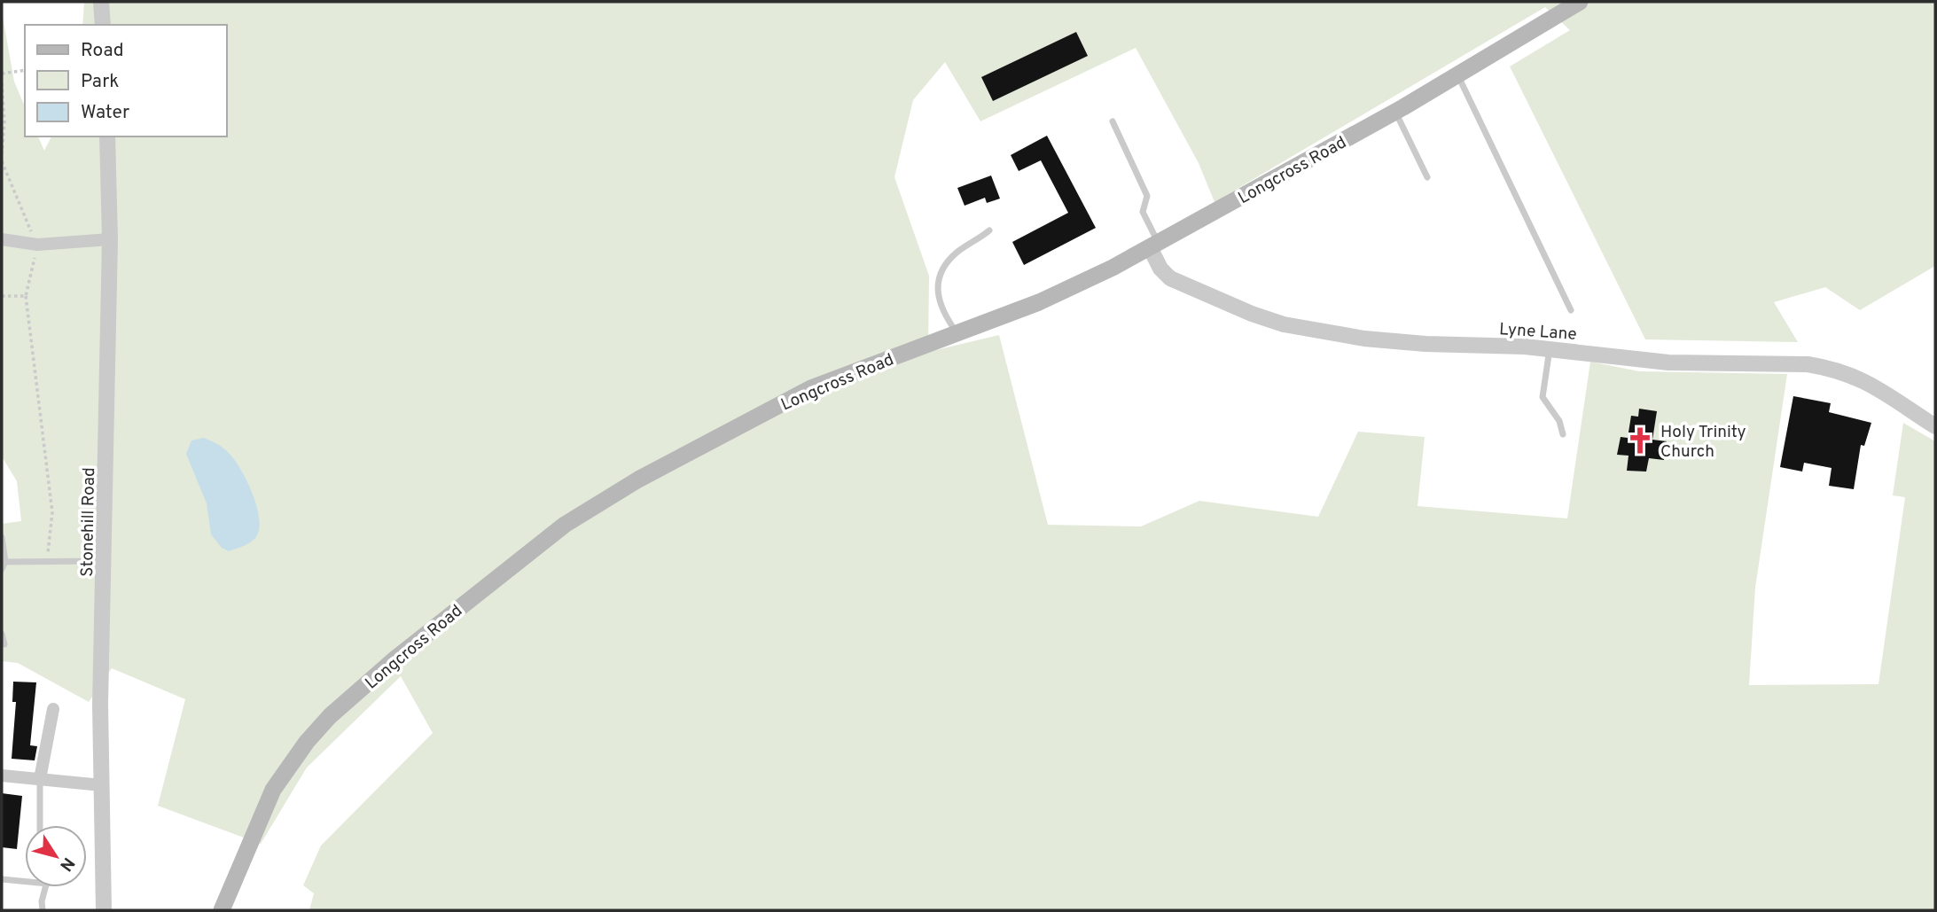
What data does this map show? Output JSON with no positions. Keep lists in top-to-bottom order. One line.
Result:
{"streets":{"main road":["Longcross Road"],"street":["Lyne Lane","Stonehill Road"]},"crossings":[["Longcross Road","Lyne Lane"]],"places":{"church":["Holy Trinity Church"]},"legend":["Road","Park","Water"],"north":"bottom right"}
